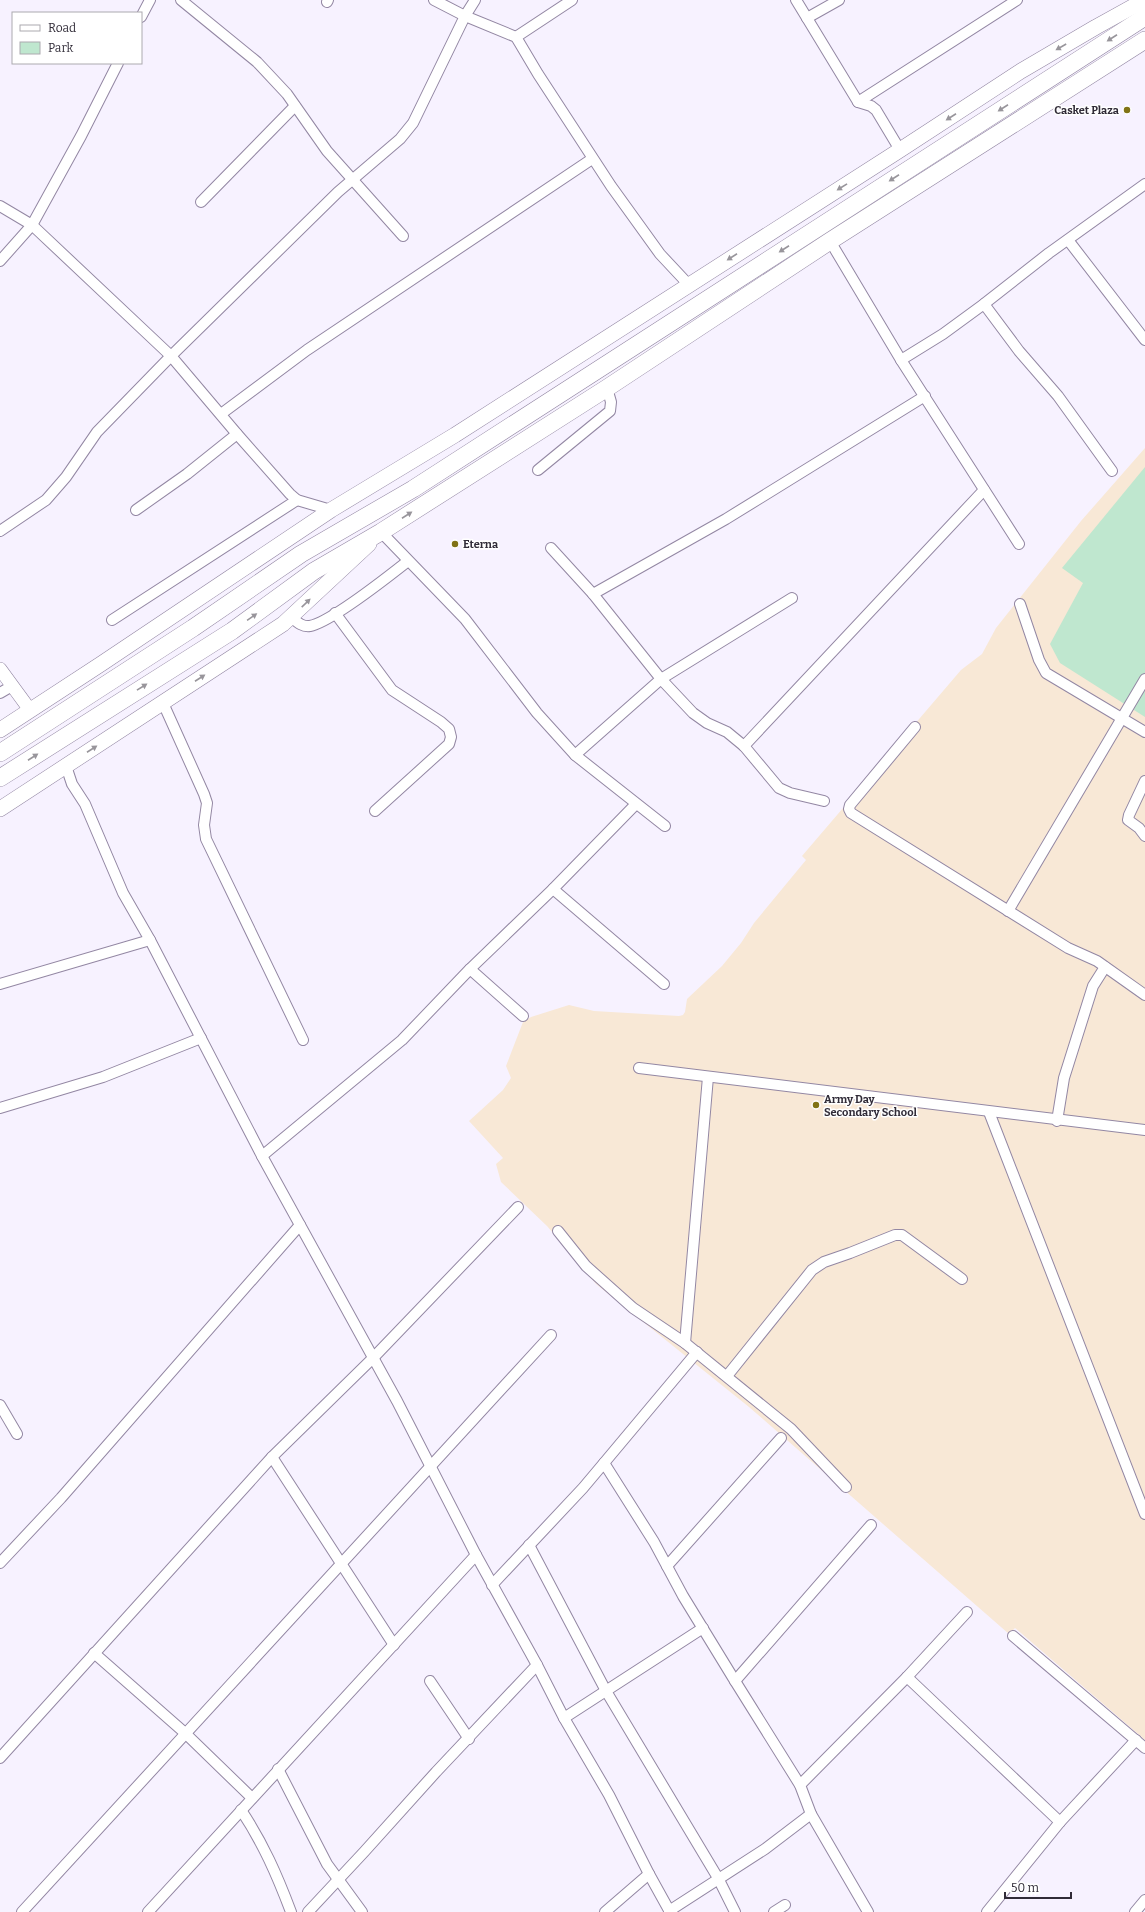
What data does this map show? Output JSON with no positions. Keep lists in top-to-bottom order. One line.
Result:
{"places":["Casket Plaza","Eterna","Army Day Secondary School"],"legend":["Road","Park"],"scale_bar":"50 m"}
